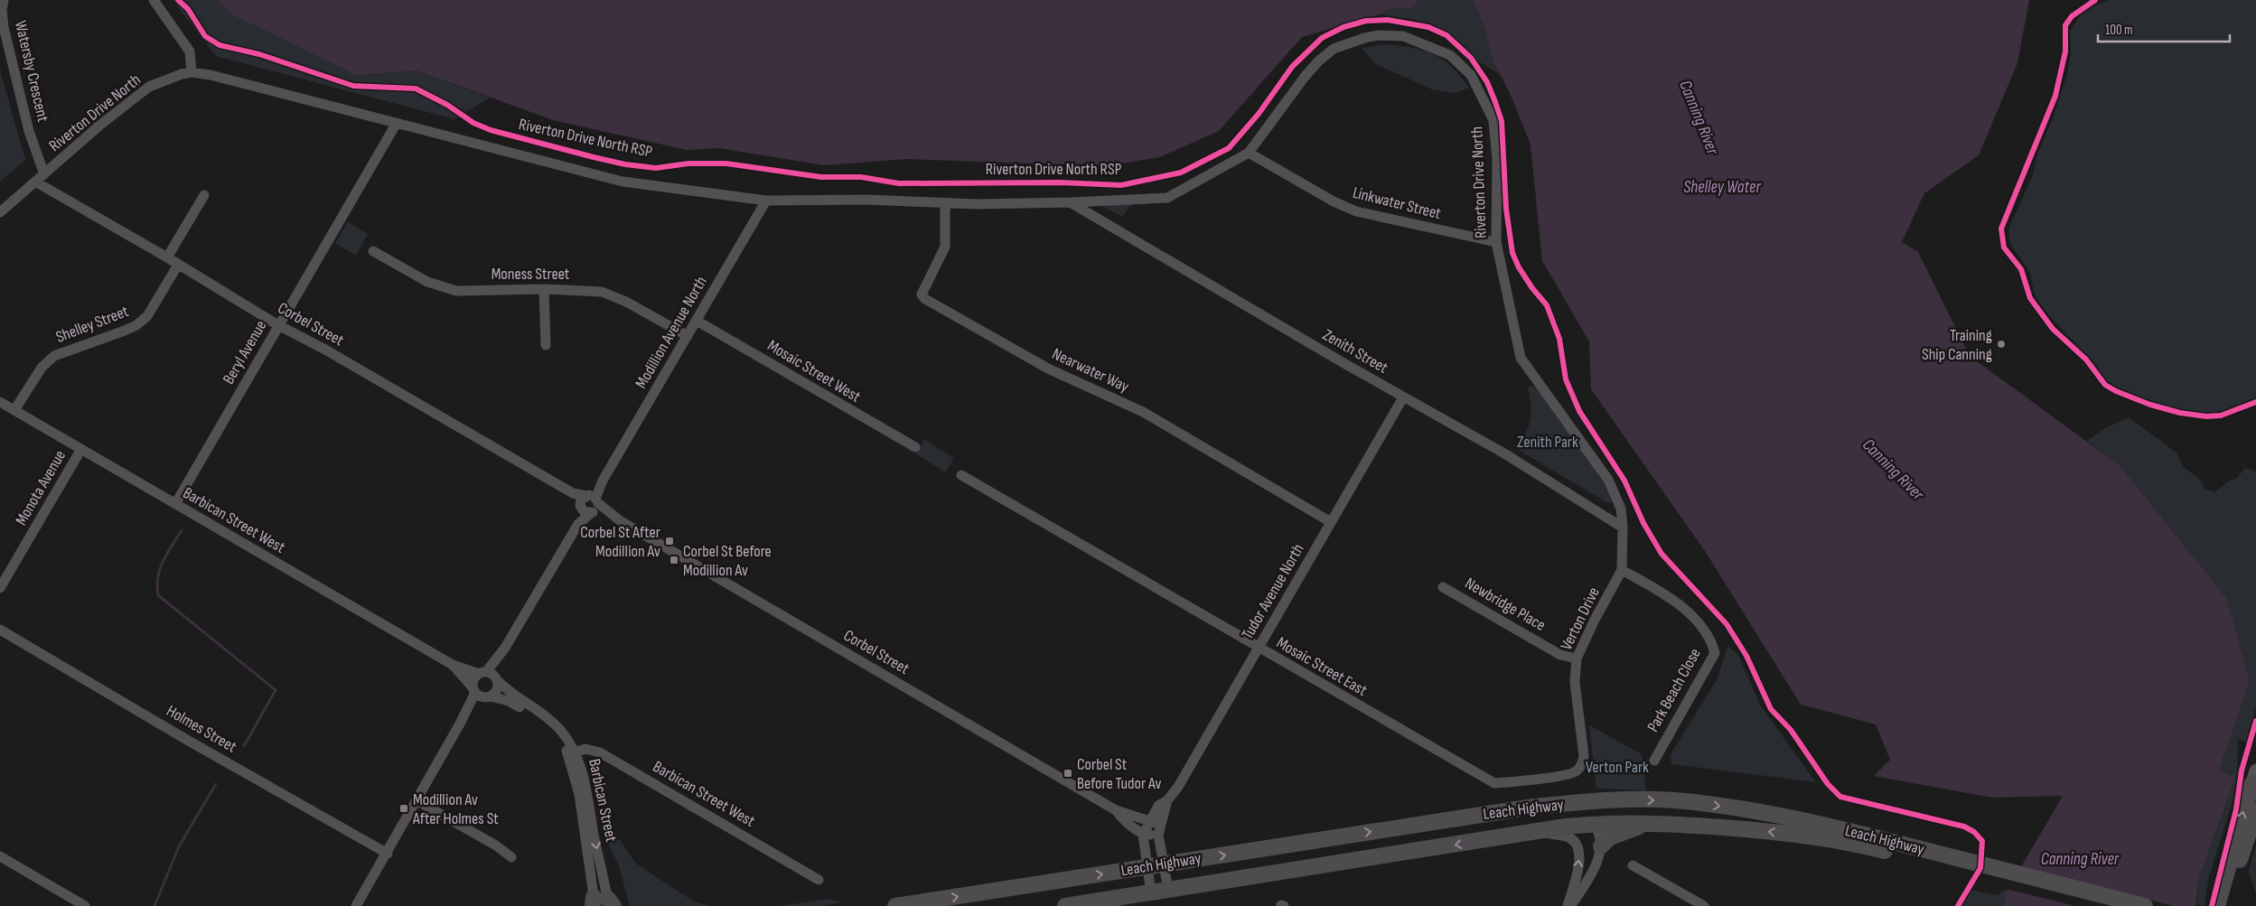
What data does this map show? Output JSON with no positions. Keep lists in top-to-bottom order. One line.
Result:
{"streets":{"highway":["Leach Highway"],"street":["Watersby Crescent","Riverton Drive North","Linkwater Street","Moness Street","Shelley Street","Corbel Street","Modillion Avenue North","Zenith Street","Beryl Avenue","Nearwater Way","Mosaic Street West","Monota Avenue","Barbican Street West","Tudor Avenue North","Newbridge Place","Verton Drive","Mosaic Street East","Park Beach Close","Holmes Street","Barbican Street"],"cycle path":["Riverton Drive North RSP"]},"crossings":[["Watersby Crescent","Riverton Drive North"],["Riverton Drive North","Linkwater Street"],["Riverton Drive North","Corbel Street"],["Riverton Drive North","Modillion Avenue North"],["Riverton Drive North","Zenith Street"],["Riverton Drive North","Beryl Avenue"],["Riverton Drive North","Nearwater Way"],["Riverton Drive North","Verton Drive"],["Riverton Drive North","Park Beach Close"],["Moness Street","Modillion Avenue North"],["Shelley Street","Corbel Street"],["Shelley Street","Barbican Street West"],["Corbel Street","Modillion Avenue North"],["Corbel Street","Beryl Avenue"],["Corbel Street","Tudor Avenue North"],["Modillion Avenue North","Mosaic Street West"],["Modillion Avenue North","Barbican Street West"],["Modillion Avenue North","Barbican Street"],["Zenith Street","Tudor Avenue North"],["Beryl Avenue","Barbican Street West"],["Nearwater Way","Tudor Avenue North"],["Monota Avenue","Barbican Street West"],["Barbican Street West","Barbican Street"],["Tudor Avenue North","Mosaic Street East"],["Tudor Avenue North","Leach Highway"],["Newbridge Place","Verton Drive"],["Verton Drive","Mosaic Street East"],["Verton Drive","Park Beach Close"]],"water":["Canning River","Shelley Water"],"parks":["Zenith Park","Verton Park"],"places":{"other":["Training Ship Canning"],"transit":["Corbel St After Modillion Av","Corbel St Before Modillion Av","Corbel St Before Tudor Av","Modillion Av After Holmes St"]},"scale_bar":"100 m"}
